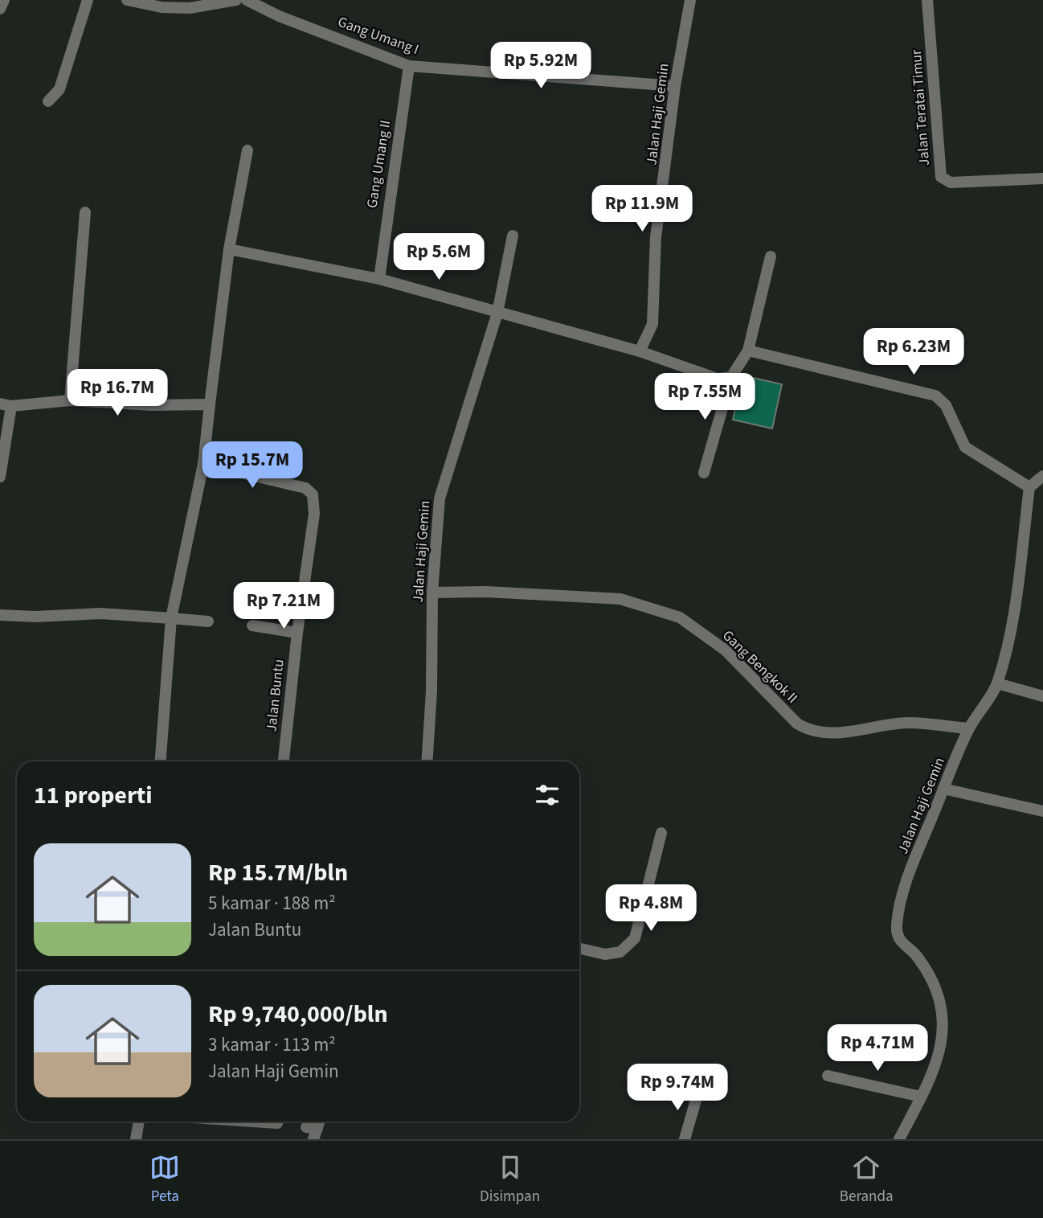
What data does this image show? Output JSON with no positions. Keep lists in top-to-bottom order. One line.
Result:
{"streets":{"street":["Gang Umang I","Jalan Teratai Timur","Jalan Haji Gemin","Gang Umang II","Gang Bengkok II","Jalan Buntu"]},"crossings":[["Gang Umang I","Jalan Haji Gemin"],["Gang Umang I","Gang Umang II"],["Jalan Haji Gemin","Gang Bengkok II"]],"page":{"price":["Rp 5.92M","Rp 11.9M","Rp 5.6M","Rp 6.23M","Rp 16.7M","Rp 7.55M","Rp 15.7M","Rp 7.21M","Rp 4.8M","Rp 4.71M","Rp 9.74M"],"heading":"11 properti","list":[{"name":"Rp 15.7M/bln","note":"5 kamar · 188 m² · Jalan Buntu"},{"name":"Rp 9,740,000/bln","note":"3 kamar · 113 m² · Jalan Haji Gemin"}],"tabs":["Peta","Disimpan","Beranda"]}}
